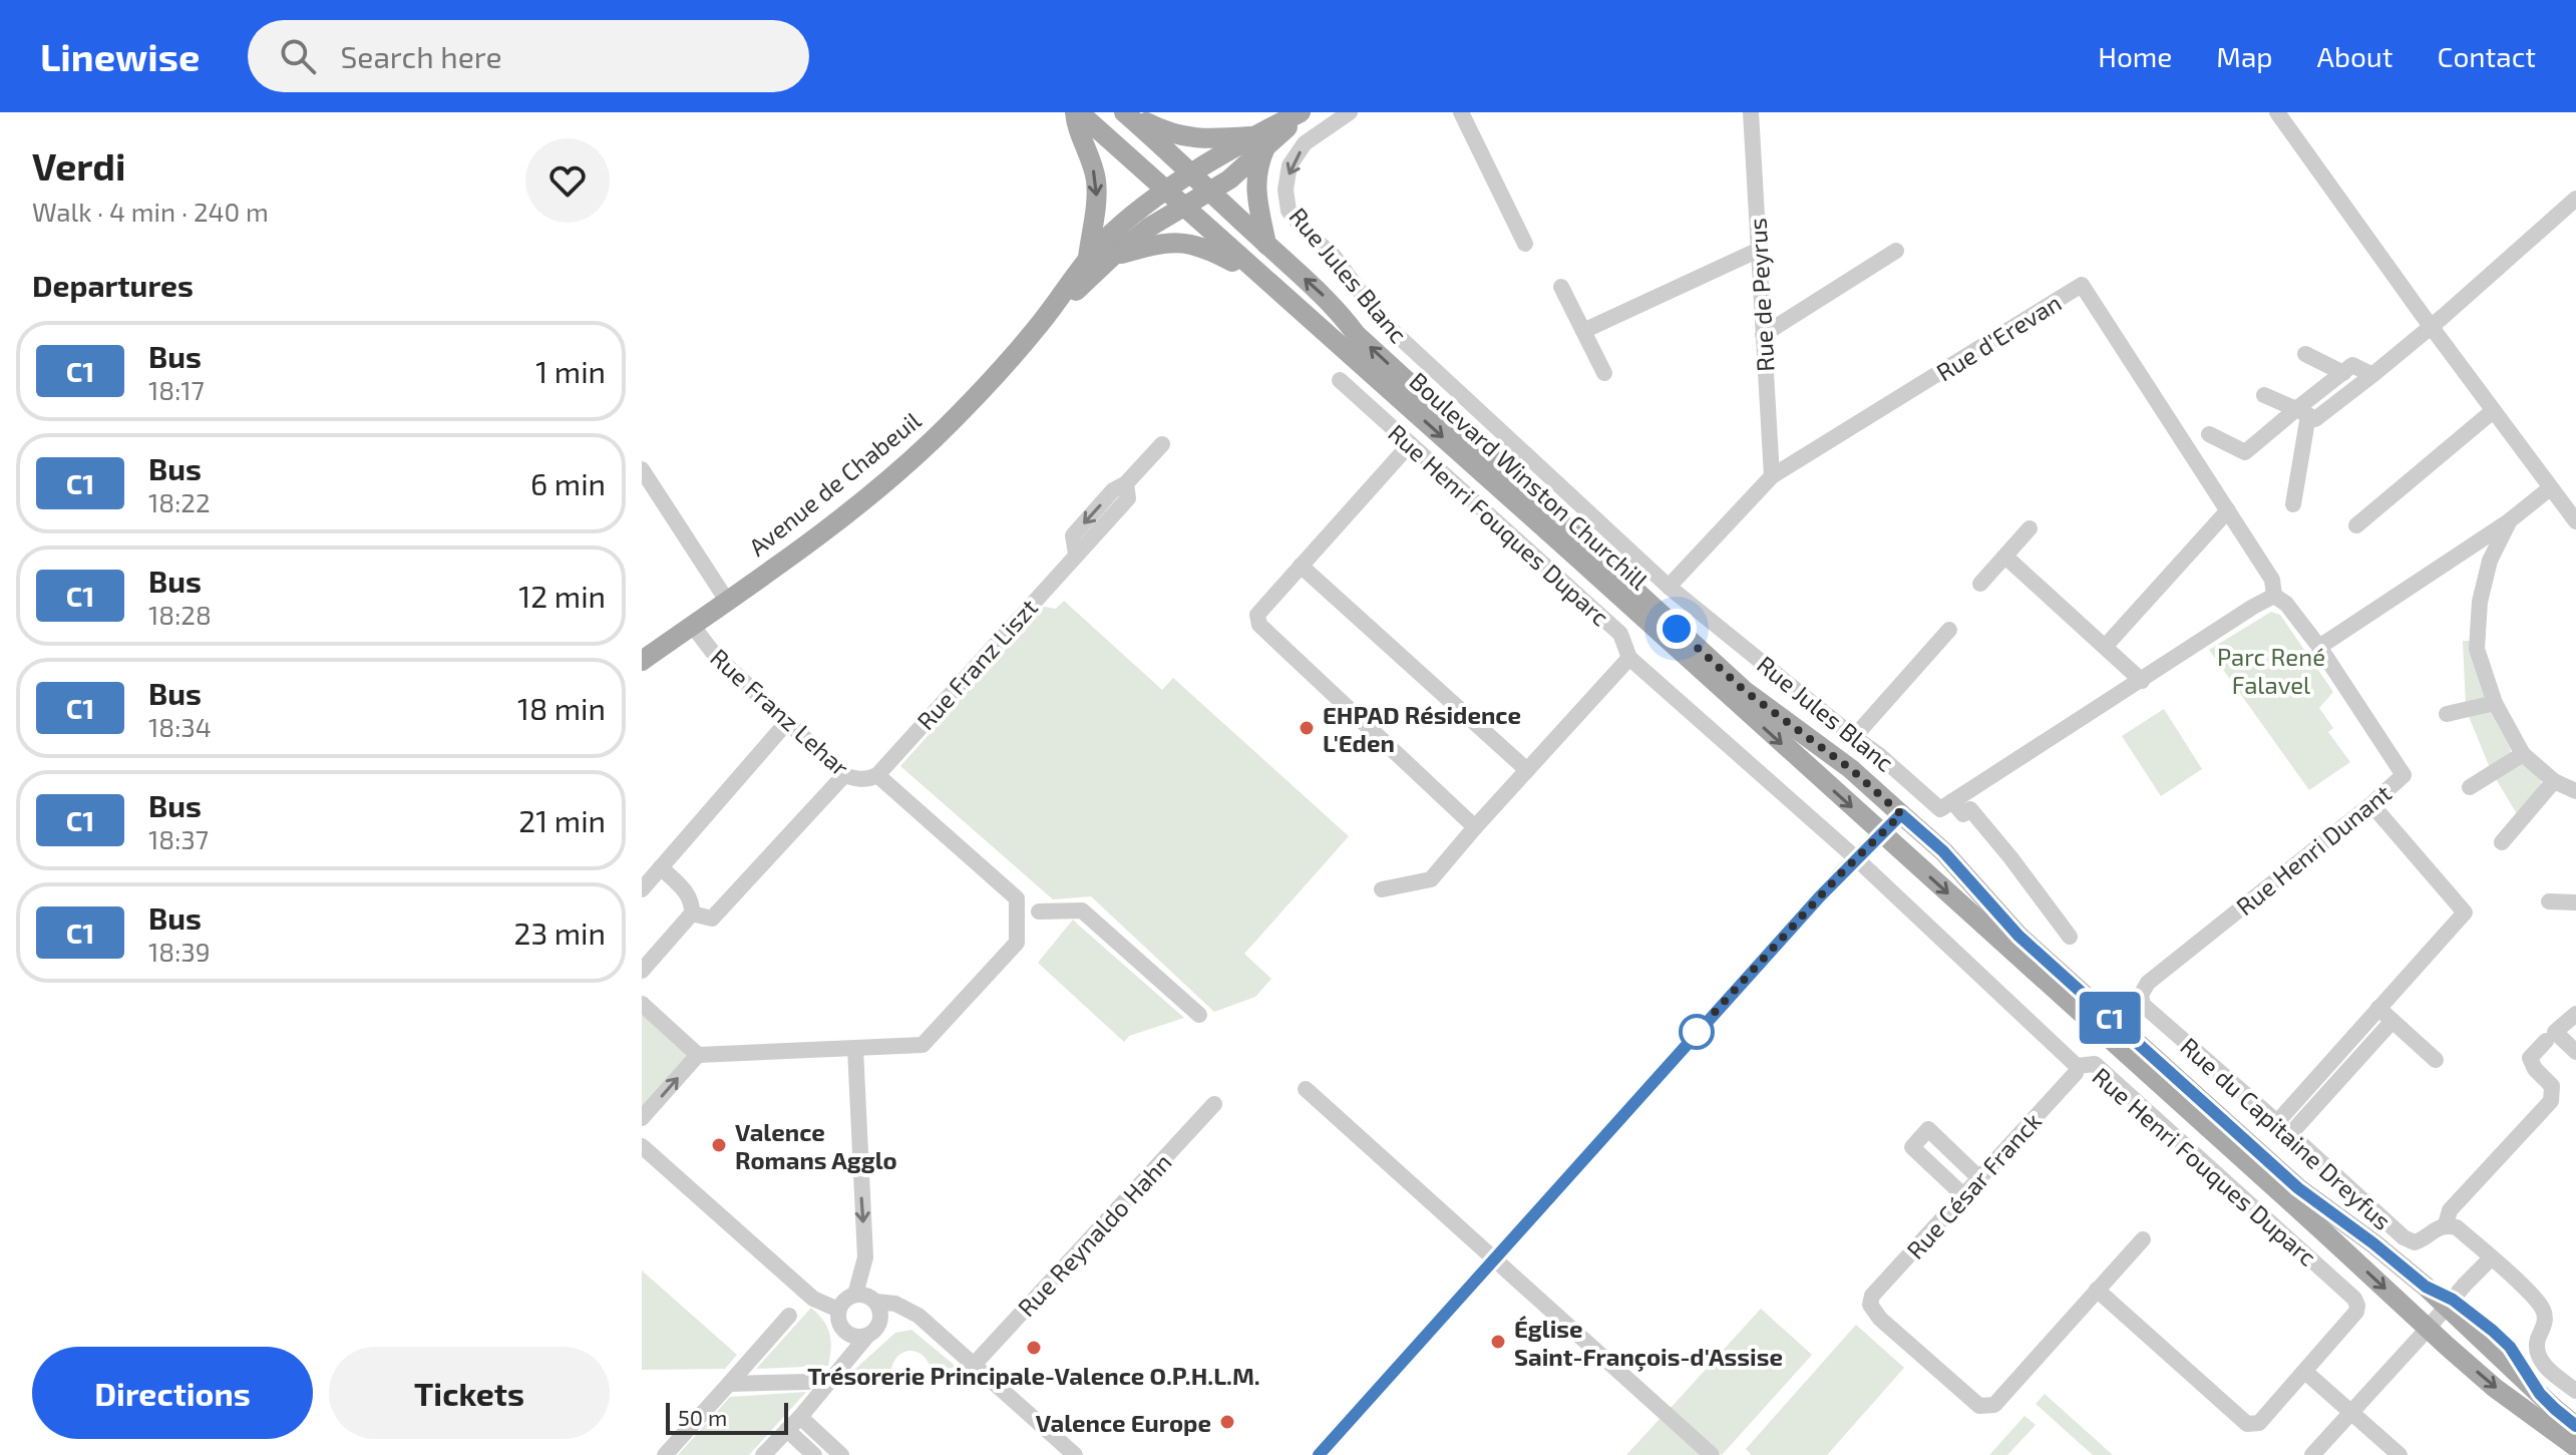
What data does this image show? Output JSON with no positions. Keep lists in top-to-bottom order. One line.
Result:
{"streets":{"main road":["Boulevard Winston Churchill","Avenue de Chabeuil"],"street":["Rue Jules Blanc","Rue de Peyrus","Rue d'Erevan","Rue Henri Fouques Duparc","Rue Franz Liszt","Rue Franz Lehar","Rue Henri Dunant","Rue du Capitaine Dreyfus","Rue César Franck","Rue Reynaldo Hahn"]},"crossings":[["Rue Jules Blanc","Rue d'Erevan"],["Rue de Peyrus","Rue d'Erevan"],["Rue d'Erevan","Rue Henri Dunant"],["Boulevard Winston Churchill","Avenue de Chabeuil"],["Avenue de Chabeuil","Rue Franz Lehar"],["Rue Henri Fouques Duparc","Rue César Franck"],["Rue Franz Liszt","Rue Franz Lehar"],["Rue Henri Dunant","Rue du Capitaine Dreyfus"]],"one_way":["Rue Jules Blanc"],"parks":["Parc René Falavel"],"places":["EHPAD Résidence L'Eden","Valence Romans Agglo","Église Saint-François-d'Assise","Trésorerie Principale-Valence O.P.H.L.M.","Valence Europe"],"lines":["bus line C1"],"scale_bar":"50 m","page":{"header":"Linewise","search":"Search here","nav":["Home","Map","About","Contact"],"heading":[["Verdi","Walk · 4 min · 240 m"],"Departures"],"on_map":"C1","list":[{"mark":"C1","name":"Bus","note":"18:17","value":"1 min"},{"mark":"C1","name":"Bus","note":"18:22","value":"6 min"},{"mark":"C1","name":"Bus","note":"18:28","value":"12 min"},{"mark":"C1","name":"Bus","note":"18:34","value":"18 min"},{"mark":"C1","name":"Bus","note":"18:37","value":"21 min"},{"mark":"C1","name":"Bus","note":"18:39","value":"23 min"}],"buttons":["Directions","Tickets"],"scale":"50 m"}}
